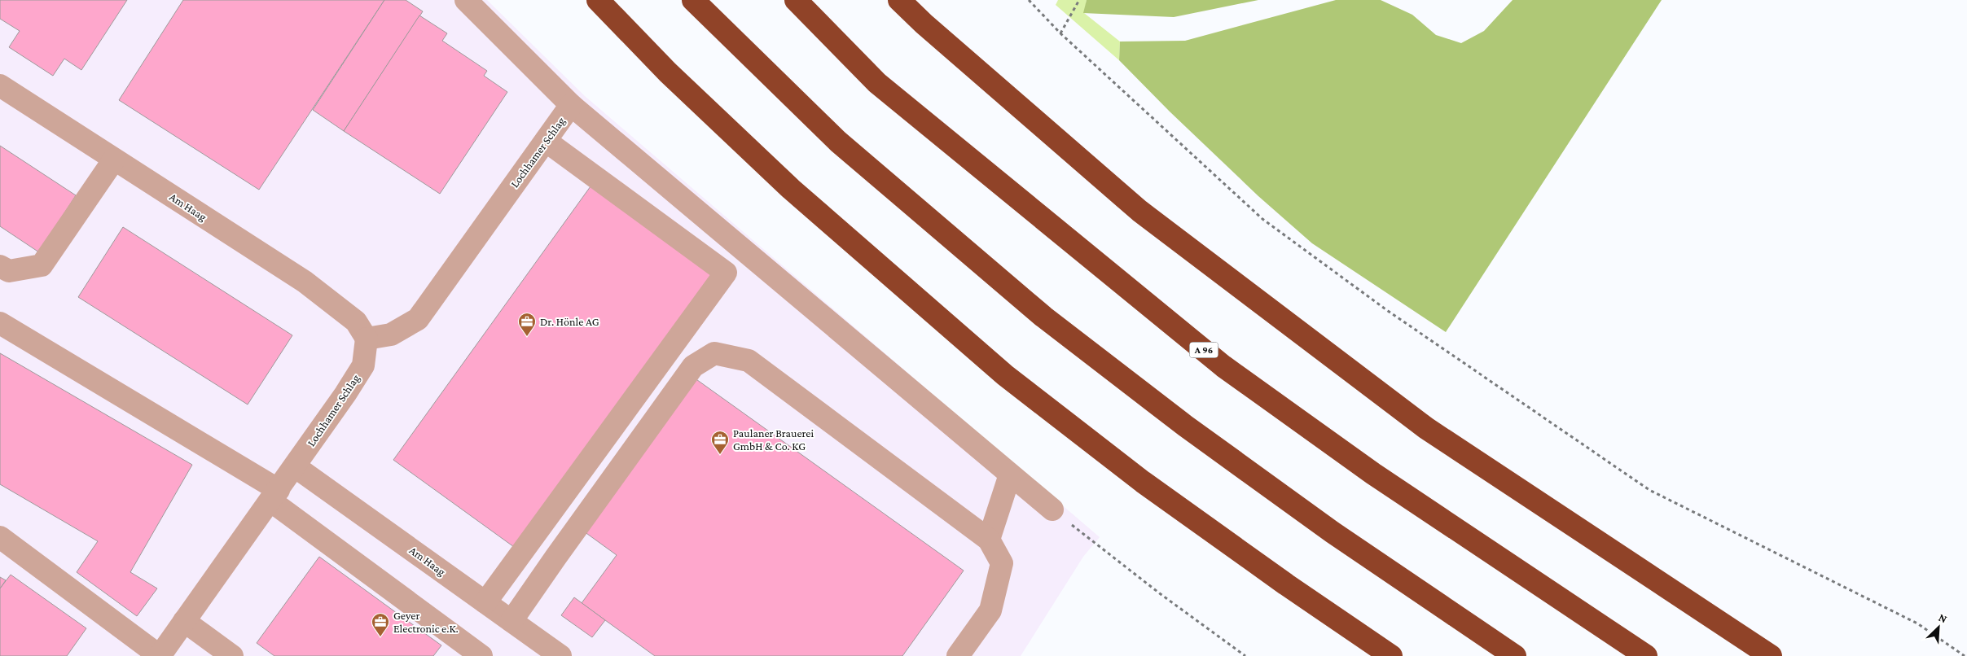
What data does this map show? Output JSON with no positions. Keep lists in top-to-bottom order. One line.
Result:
{"streets":{"highway":["A 96"],"street":["Lochhamer Schlag","Am Haag"]},"crossings":[["Lochhamer Schlag","Am Haag"]],"places":{"office":["Dr. Hönle AG","Paulaner Brauerei GmbH & Co. KG","Geyer Electronic e.K."]},"north":"top right"}
